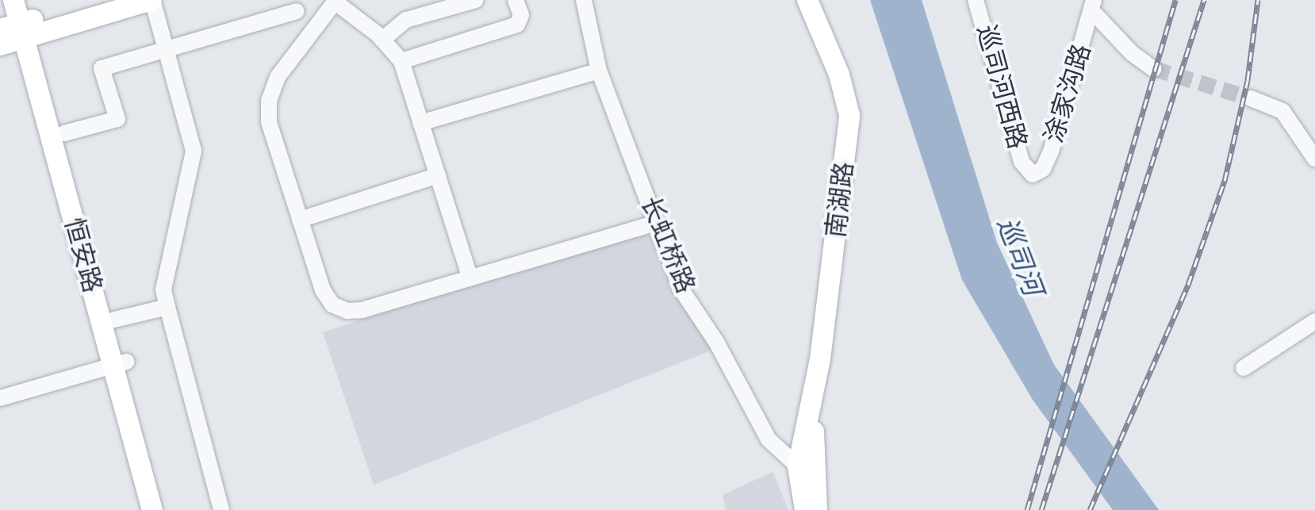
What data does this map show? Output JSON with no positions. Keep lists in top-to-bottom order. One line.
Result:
{"streets":{"main road":["南湖路","恒安路"],"street":["巡司河西路","涂家沟路","长虹桥路"]},"crossings":[["巡司河西路","涂家沟路"],["南湖路","长虹桥路"]],"water":["巡司河"]}
